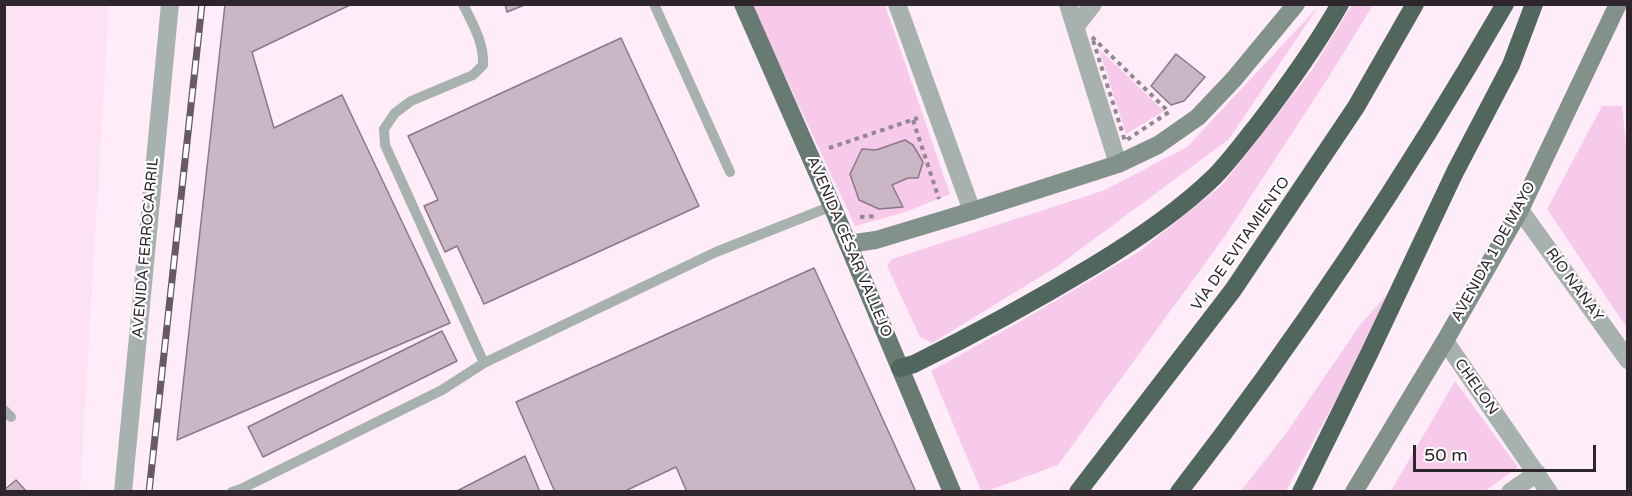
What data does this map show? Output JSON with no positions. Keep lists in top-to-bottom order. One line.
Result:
{"streets":{"highway":["VÍA DE EVITAMIENTO"],"main road":["AVENIDA CÉSAR VALLEJO"],"street":["AVENIDA FERROCARRIL","AVENIDA 1 DE MAYO","RÍO NANAY","CHELON"]},"crossings":[["AVENIDA 1 DE MAYO","RÍO NANAY"],["AVENIDA 1 DE MAYO","CHELON"]],"scale_bar":"50 m"}
